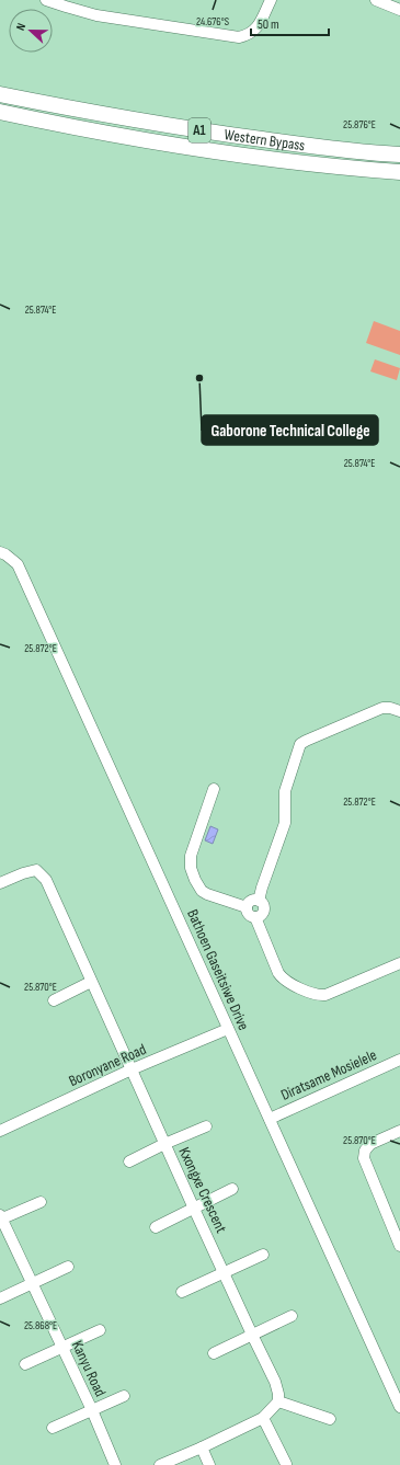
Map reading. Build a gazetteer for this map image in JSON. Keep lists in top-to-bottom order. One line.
{"streets":{"highway":["A1","Western Bypass"],"street":["Bathoen Gaseitsiwe Drive","Boronyane Road","Diratsame Mosielele","Kxongxe Crescent","Kanyu Road"]},"crossings":[["Bathoen Gaseitsiwe Drive","Boronyane Road"],["Bathoen Gaseitsiwe Drive","Diratsame Mosielele"],["Boronyane Road","Kxongxe Crescent"]],"places":["Gaborone Technical College"],"scale_bar":"50 m","north":"left","coordinates":["24.676°S","25.876°E","25.874°E","25.872°E","25.870°E","25.868°E"]}
